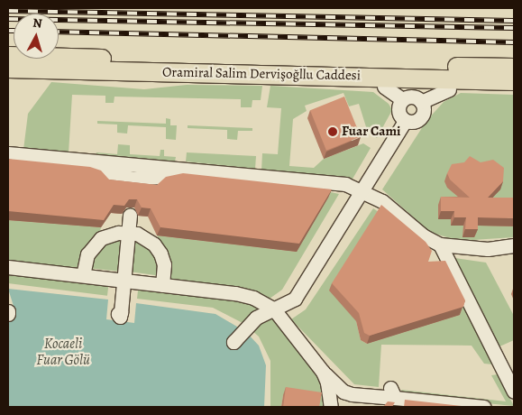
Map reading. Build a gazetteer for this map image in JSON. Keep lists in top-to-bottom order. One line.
{"streets":{"main road":["Oramiral Salim Dervişoğllu Caddesi"]},"water":["Kocaeli Fuar Gölü"],"places":["Fuar Cami"],"north":"top"}
